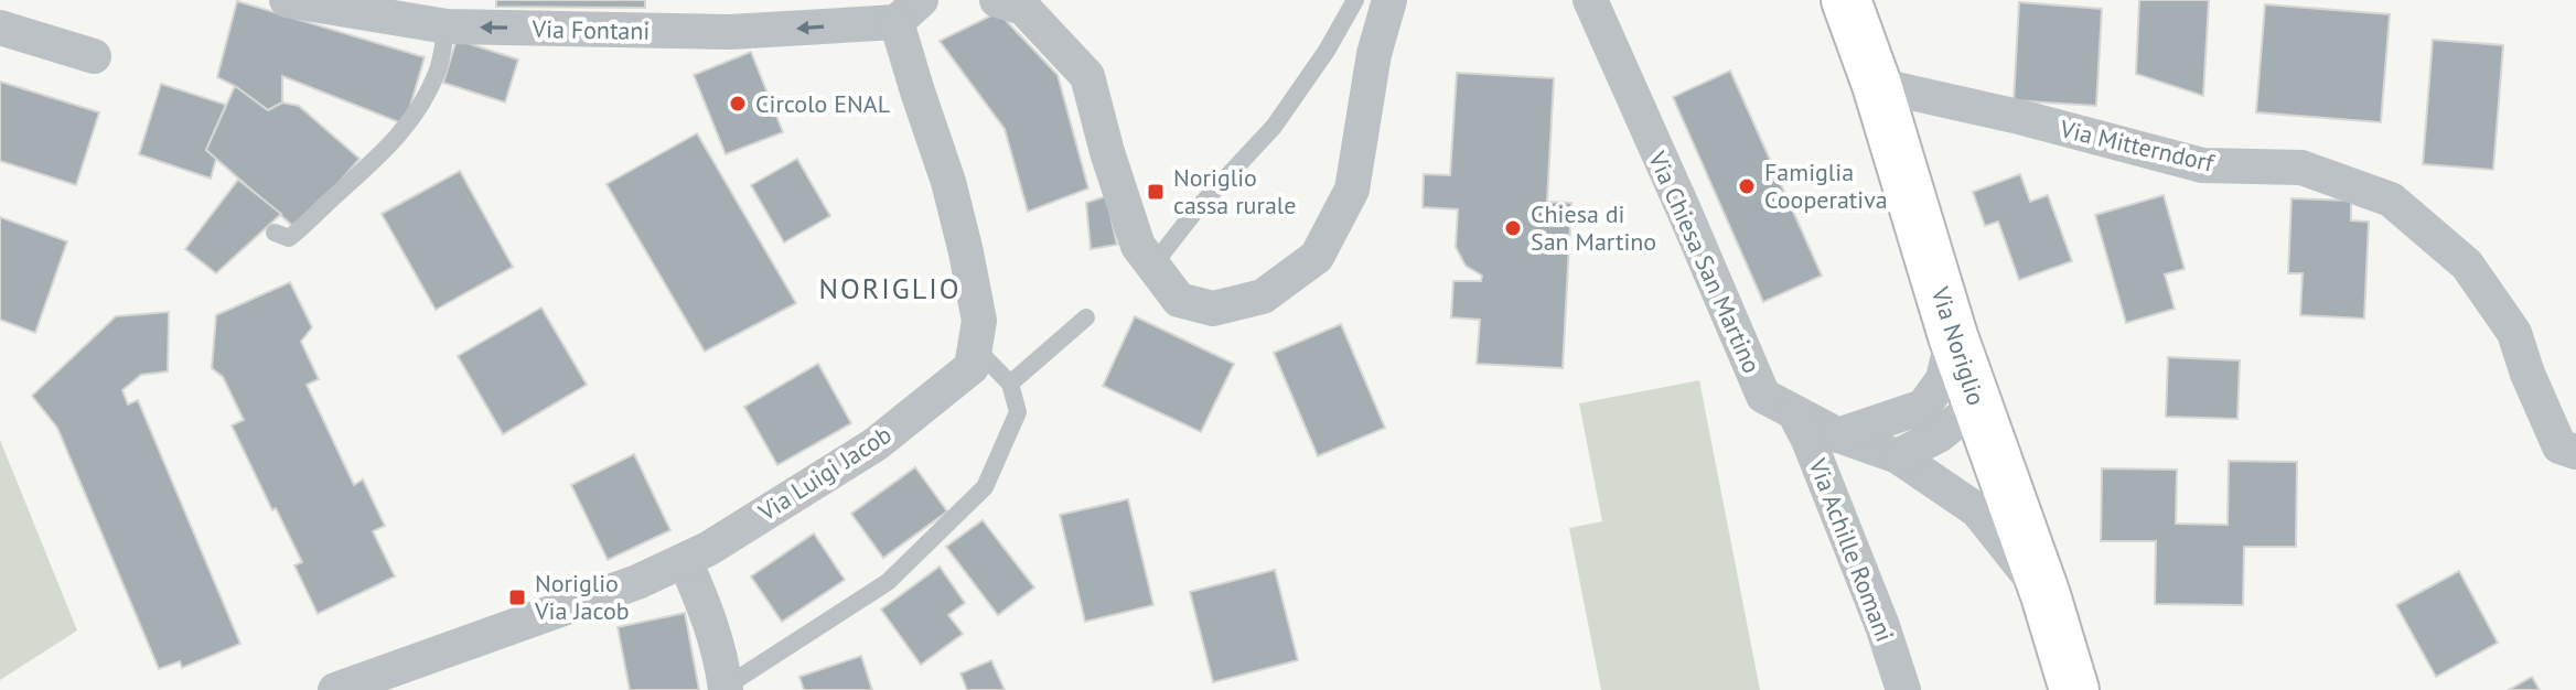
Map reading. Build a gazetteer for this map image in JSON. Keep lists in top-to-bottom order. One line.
{"streets":{"main road":["Via Noriglio"],"street":["Via Fontani","Via Mitterndorf","Via Chiesa San Martino","Via Luigi Jacob","Via Achille Romani"]},"crossings":[["Via Mitterndorf","Via Noriglio"],["Via Chiesa San Martino","Via Noriglio"],["Via Chiesa San Martino","Via Achille Romani"]],"one_way":["Via Fontani"],"districts":["NORIGLIO"],"places":{"other":["Circolo ENAL","Famiglia Cooperativa","Chiesa di San Martino"],"transit":["Noriglio cassa rurale","Noriglio Via Jacob"]}}
